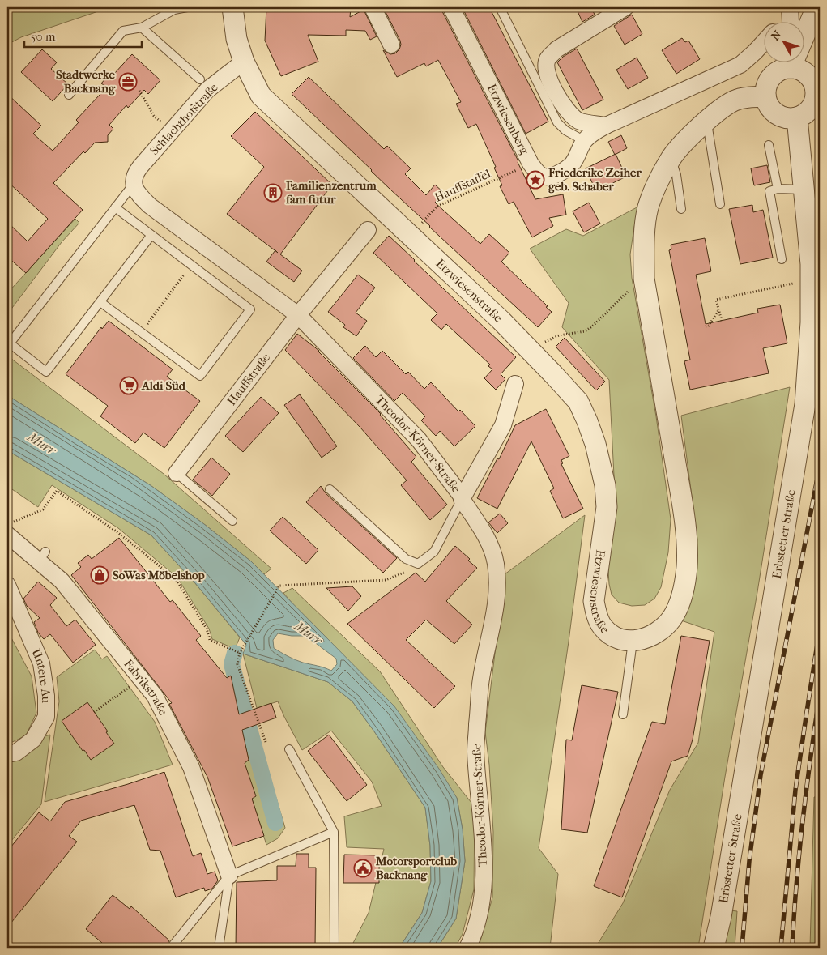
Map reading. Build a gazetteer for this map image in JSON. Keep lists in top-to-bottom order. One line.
{"streets":{"street":["Schlachthofstraße","Etzwiesenberg","Etzwiesenstraße","Hauffstraße","Theodor-Körner-Straße","Erbstetter Straße","Untere Au","Fabrikstraße"],"path":["Hauffstaffel"]},"crossings":[["Schlachthofstraße","Etzwiesenstraße"],["Schlachthofstraße","Theodor-Körner-Straße"],["Etzwiesenberg","Hauffstaffel"],["Hauffstaffel","Etzwiesenstraße"],["Etzwiesenstraße","Erbstetter Straße"],["Hauffstraße","Theodor-Körner-Straße"]],"water":["Murr"],"places":{"office":["Stadtwerke Backnang"],"place":["Friederike Zeiher geb. Schaber"],"building":["Familienzentrum fam futur"],"supermarket":["Aldi Süd"],"shop":["SoWas Möbelshop"],"public building":["Motorsportclub Backnang"]},"scale_bar":"50 m","north":"top left"}
